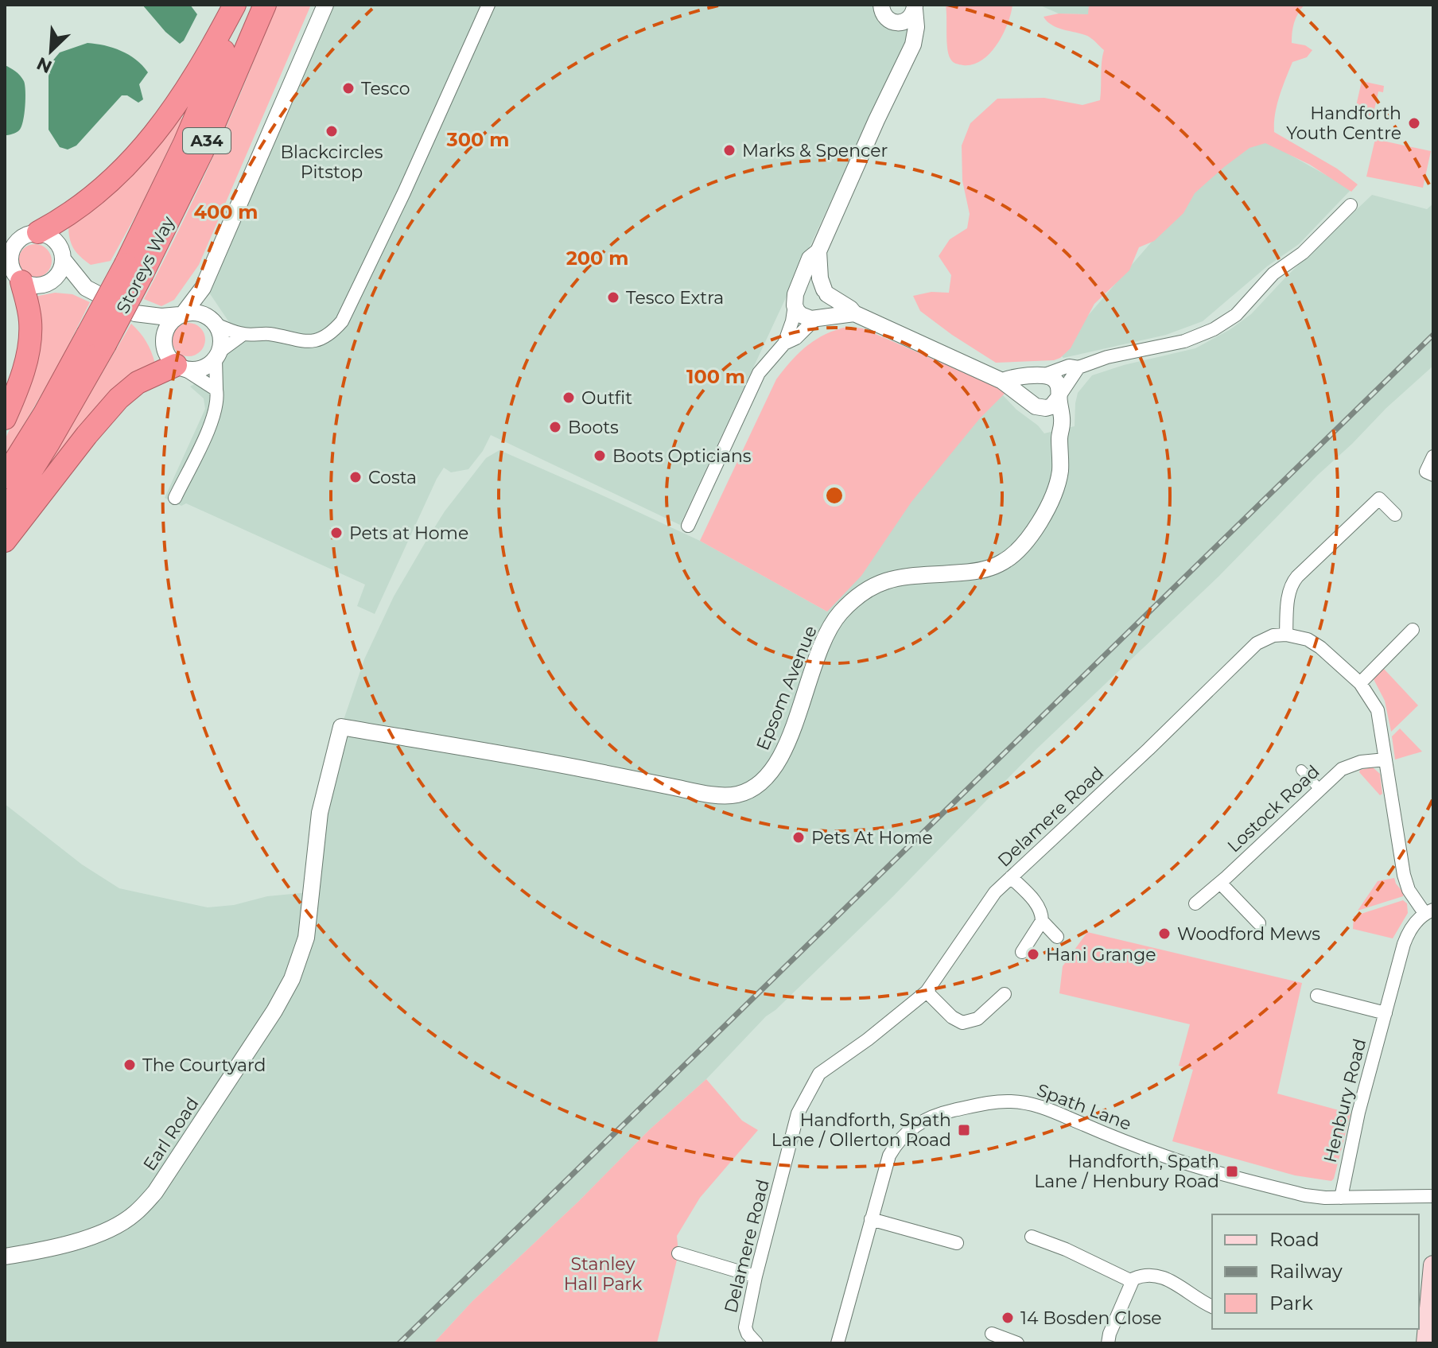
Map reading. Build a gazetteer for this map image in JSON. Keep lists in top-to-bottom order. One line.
{"streets":{"highway":["A34","Storeys Way"],"street":["Epsom Avenue","Lostock Road","Delamere Road","Henbury Road","Spath Lane","Earl Road"]},"crossings":[["Epsom Avenue","Earl Road"],["Henbury Road","Spath Lane"]],"parks":["Stanley Hall Park"],"places":{"other":["Tesco","Handforth Youth Centre","Blackcircles Pitstop","Marks & Spencer","Tesco Extra","Outfit","Boots","Boots Opticians","Costa","Pets at Home","Pets At Home","Woodford Mews","Hani Grange","The Courtyard","14 Bosden Close"],"transit":["Handforth, Spath Lane / Ollerton Road","Handforth, Spath Lane / Henbury Road"]},"legend":["Road","Railway","Park"],"north":"bottom left","rings":["300 m","400 m","200 m","100 m"]}
